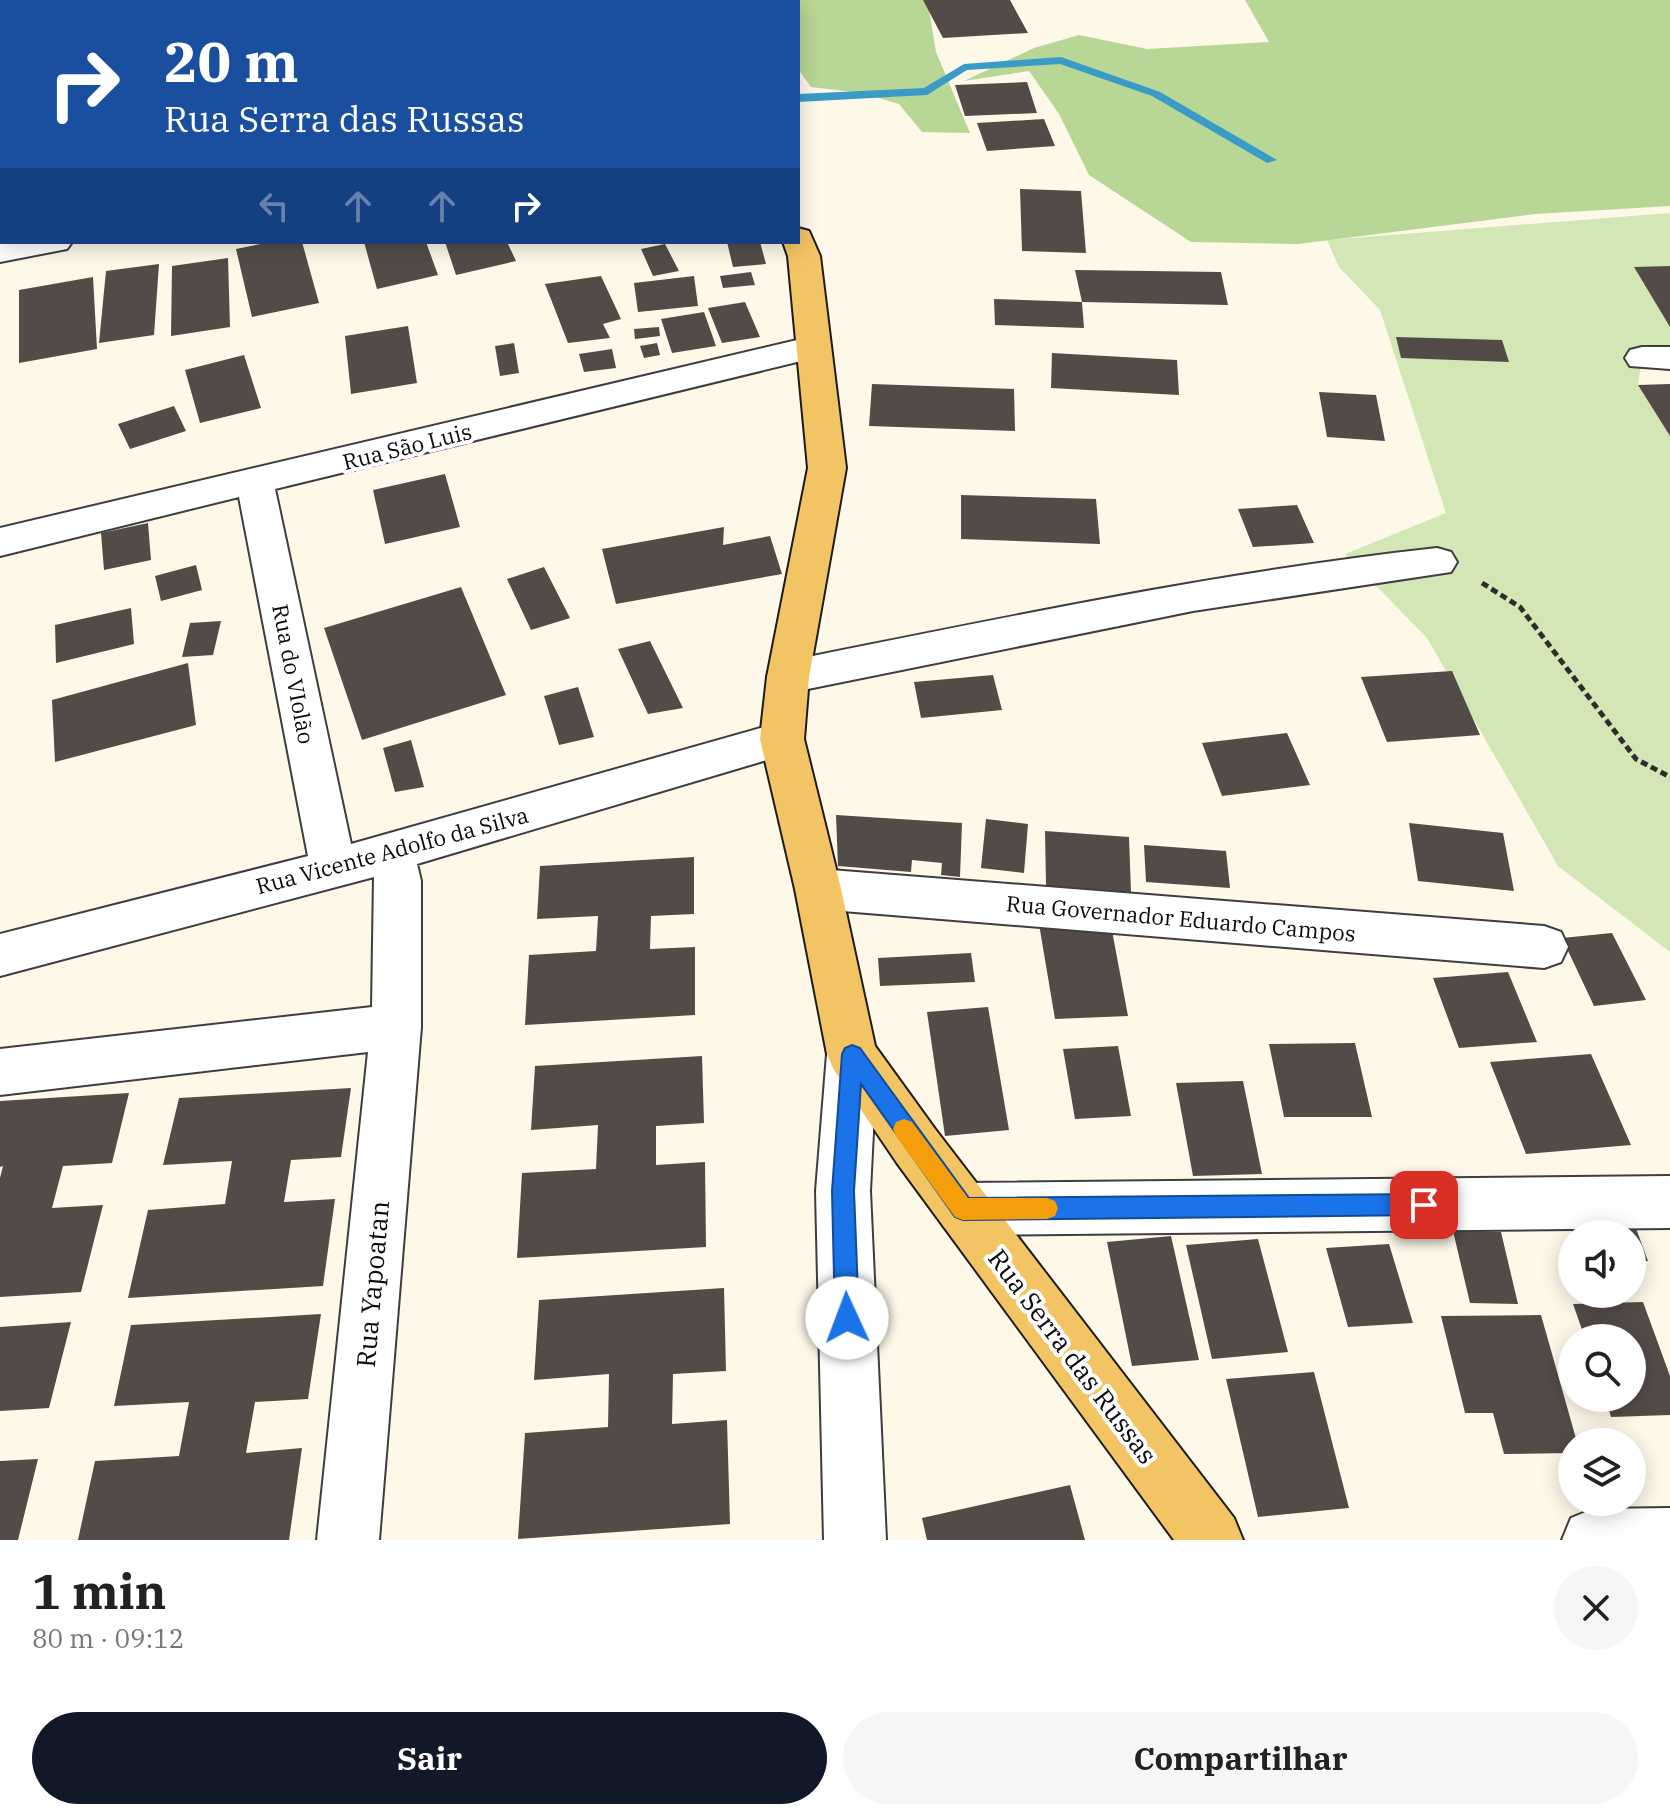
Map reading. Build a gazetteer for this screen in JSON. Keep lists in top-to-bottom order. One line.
{"streets":{"main road":["Rua Serra das Russas"],"street":["Rua São Luis","Rua do VIolão","Rua Vicente Adolfo da Silva","Rua Governador Eduardo Campos","Rua Yapoatan"]},"crossings":[["Rua São Luis","Rua do VIolão"],["Rua do VIolão","Rua Vicente Adolfo da Silva"],["Rua Vicente Adolfo da Silva","Rua Yapoatan"]],"page":{"turn":["20 m","Rua Serra das Russas"],"heading":["1 min","80 m · 09:12"],"buttons":["Sair","Compartilhar"]}}
